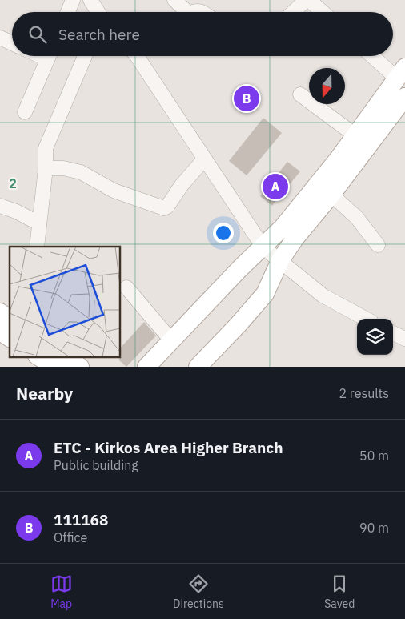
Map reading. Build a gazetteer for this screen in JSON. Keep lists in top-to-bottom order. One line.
{"north":"bottom","page":{"search":"Search here","pins":["B","A"],"heading":["Nearby","2 results"],"list":[{"mark":"A","name":"ETC - Kirkos Area Higher Branch","note":"Public building","value":"50 m"},{"mark":"B","name":"111168","note":"Office","value":"90 m"}],"nav":["Map","Directions","Saved"]},"grid":{"rows":["2"]}}
